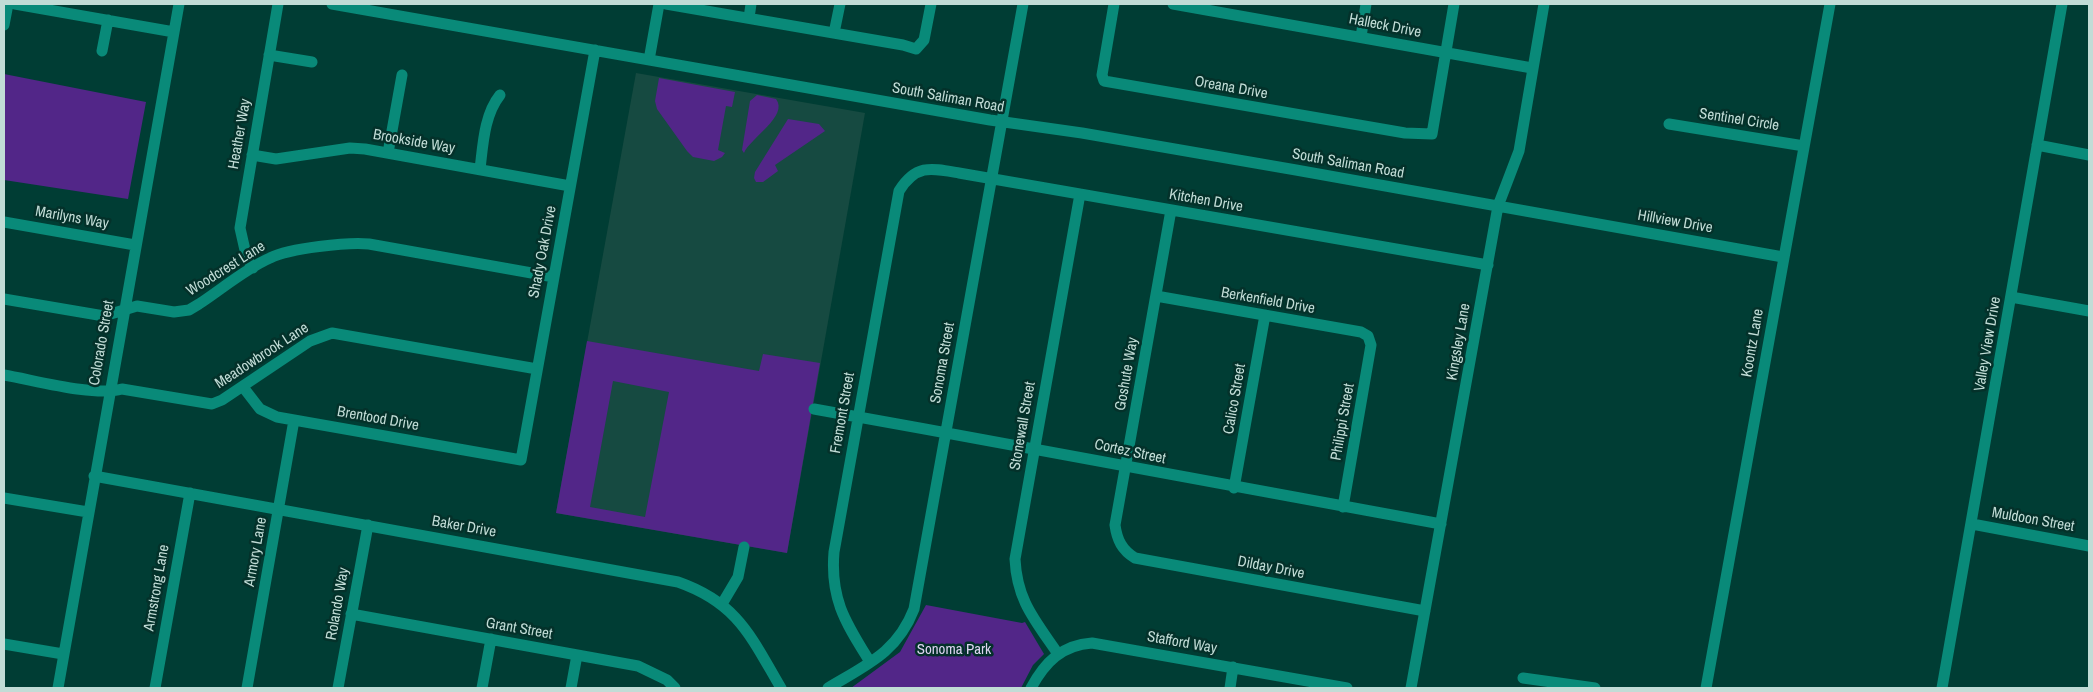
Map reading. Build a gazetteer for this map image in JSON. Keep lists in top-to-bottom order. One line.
{"streets":{"street":["Halleck Drive","Oreana Drive","South Saliman Road","Sentinel Circle","Heather Way","Brookside Way","Kitchen Drive","Marilyns Way","Hillview Drive","Shady Oak Drive","Woodcrest Lane","Berkenfield Drive","Kingsley Lane","Colorado Street","Koontz Lane","Valley View Drive","Meadowbrook Lane","Sonoma Street","Goshute Way","Calico Street","Fremont Street","Brentood Drive","Philippi Street","Stonewall Street","Cortez Street","Muldoon Street","Baker Drive","Armory Lane","Dilday Drive","Armstrong Lane","Rolando Way","Grant Street","Stafford Way"]},"crossings":[["Halleck Drive","Oreana Drive"],["Halleck Drive","Kingsley Lane"],["South Saliman Road","Hillview Drive"],["South Saliman Road","Shady Oak Drive"],["South Saliman Road","Kingsley Lane"],["South Saliman Road","Sonoma Street"],["Sentinel Circle","Koontz Lane"],["Heather Way","Brookside Way"],["Heather Way","Woodcrest Lane"],["Brookside Way","Shady Oak Drive"],["Kitchen Drive","Kingsley Lane"],["Kitchen Drive","Sonoma Street"],["Kitchen Drive","Goshute Way"],["Kitchen Drive","Fremont Street"],["Kitchen Drive","Stonewall Street"],["Marilyns Way","Colorado Street"],["Hillview Drive","Koontz Lane"],["Shady Oak Drive","Woodcrest Lane"],["Shady Oak Drive","Meadowbrook Lane"],["Shady Oak Drive","Brentood Drive"],["Woodcrest Lane","Colorado Street"],["Berkenfield Drive","Goshute Way"],["Berkenfield Drive","Calico Street"],["Berkenfield Drive","Philippi Street"],["Kingsley Lane","Cortez Street"],["Kingsley Lane","Dilday Drive"],["Colorado Street","Meadowbrook Lane"],["Colorado Street","Baker Drive"],["Valley View Drive","Muldoon Street"],["Meadowbrook Lane","Brentood Drive"],["Sonoma Street","Fremont Street"],["Sonoma Street","Cortez Street"],["Goshute Way","Cortez Street"],["Goshute Way","Dilday Drive"],["Calico Street","Cortez Street"],["Fremont Street","Cortez Street"],["Brentood Drive","Armory Lane"],["Philippi Street","Cortez Street"],["Stonewall Street","Cortez Street"],["Stonewall Street","Stafford Way"],["Baker Drive","Armory Lane"],["Baker Drive","Armstrong Lane"],["Baker Drive","Rolando Way"],["Rolando Way","Grant Street"]],"parks":["Sonoma Park"]}
